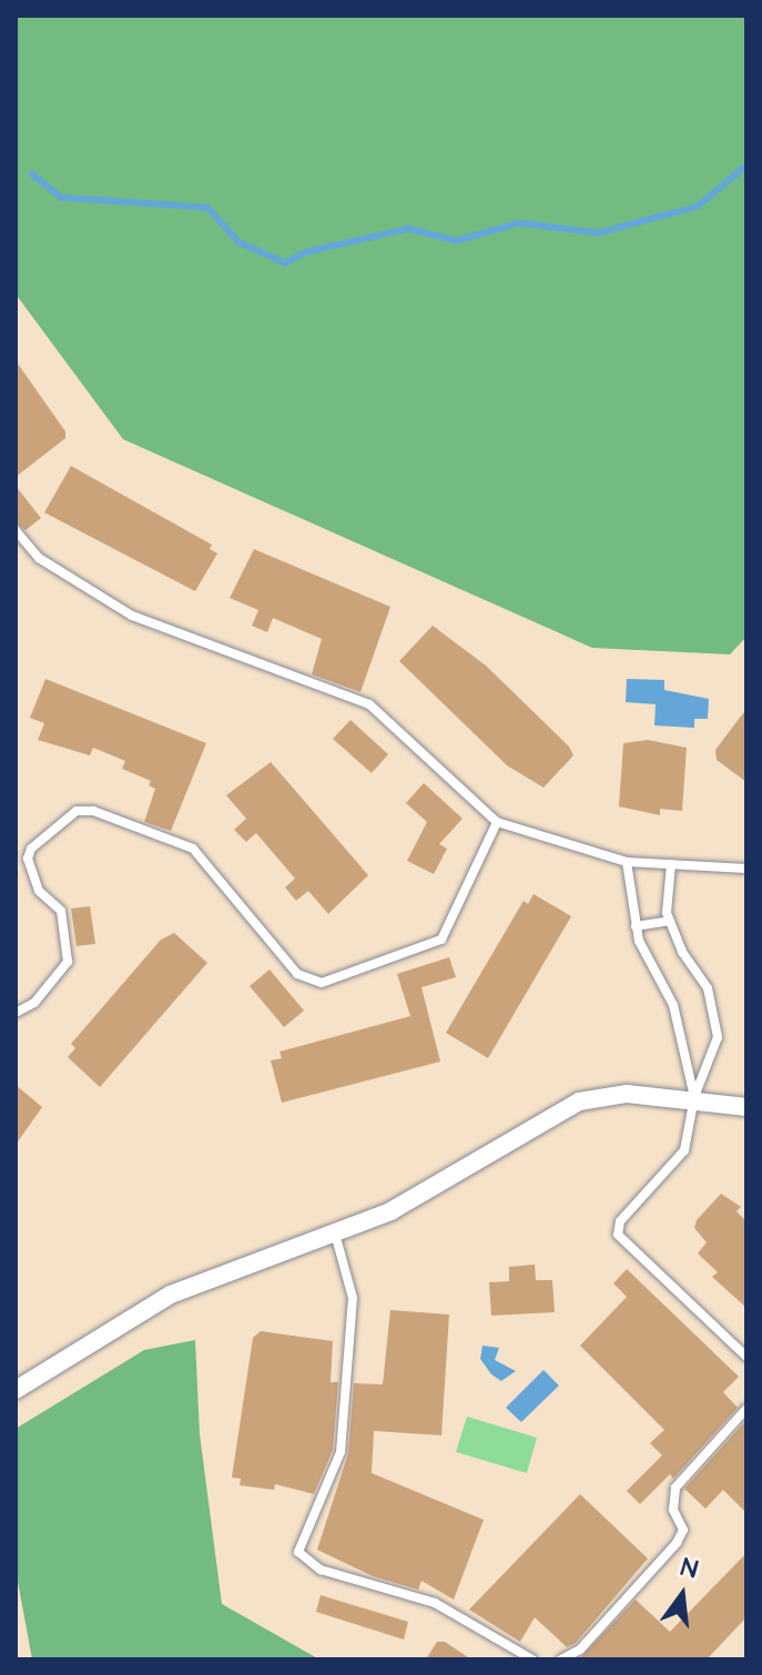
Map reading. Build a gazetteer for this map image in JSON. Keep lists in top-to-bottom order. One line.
{"north":"top"}
